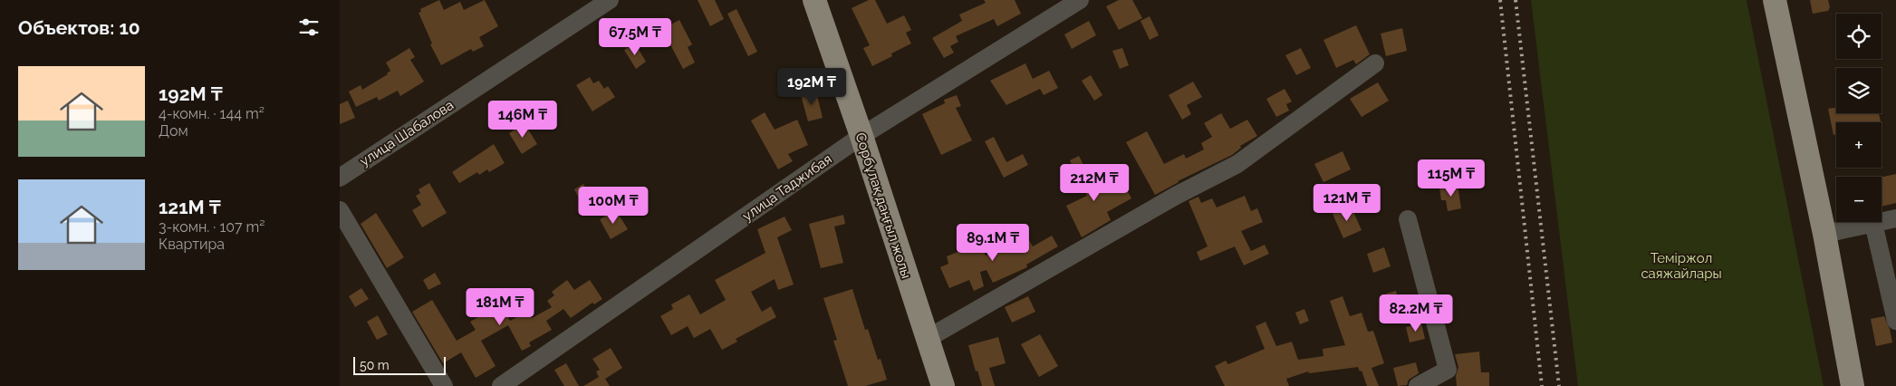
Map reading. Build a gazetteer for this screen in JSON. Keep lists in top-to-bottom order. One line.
{"streets":{"main road":["Сорбұлақ даңғыл жолы"],"street":["улица Шабалова","улица Таджибая"]},"crossings":[["улица Таджибая","Сорбұлақ даңғыл жолы"]],"parks":["Теміржол саяжайлары"],"scale_bar":"50 m","page":{"heading":"Объектов: 10","map_buttons":["+","−"],"price":["67.5M ₸","192M ₸","146M ₸","115M ₸","212M ₸","121M ₸","100M ₸","89.1M ₸","181M ₸","82.2M ₸"],"list":[{"name":"192M ₸","note":"4-комн. · 144 m² · Дом"},{"name":"121M ₸","note":"3-комн. · 107 m² · Квартира"}],"scale":"50 m"}}
